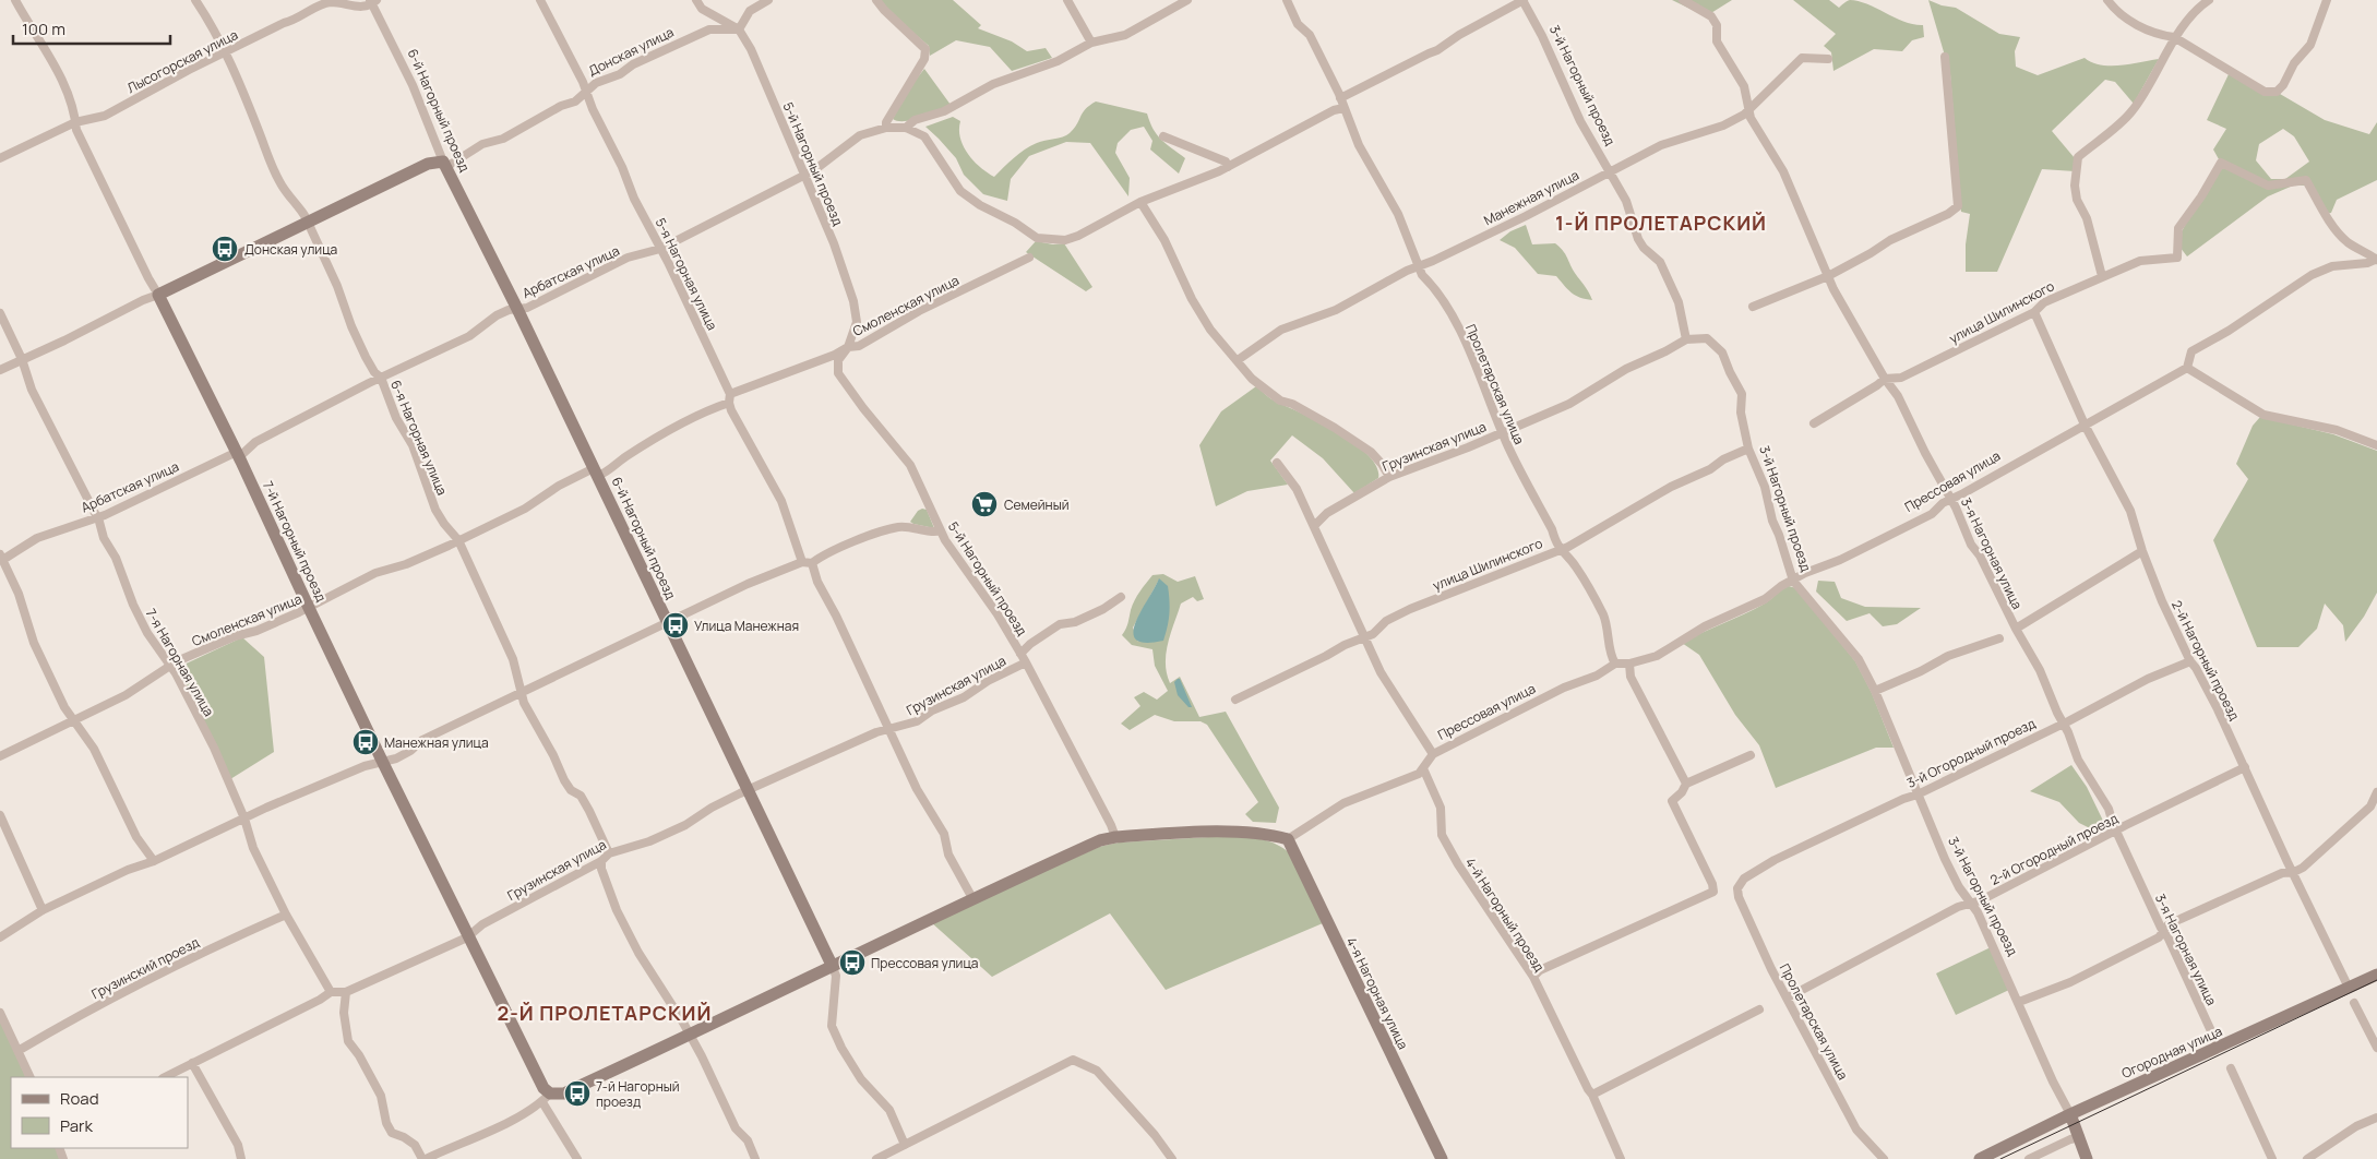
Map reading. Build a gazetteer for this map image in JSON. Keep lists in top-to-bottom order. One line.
{"streets":{"street":["Донская улица","Лысогорская улица","3-й Нагорный проезд","6-й Нагорный проезд","5-й Нагорный проезд","Манежная улица","Арбатская улица","5-я Нагорная улица","Смоленская улица","улица Шилинского","Пролетарская улица","6-я Нагорная улица","Грузинская улица","Прессовая улица","7-й Нагорный проезд","3-я Нагорная улица","2-й Нагорный проезд","7-я Нагорная улица","3-й Огородный проезд","2-й Огородный проезд","4-й Нагорный проезд","Грузинский проезд","4-я Нагорная улица","Огородная улица"]},"crossings":[["Донская улица","6-й Нагорный проезд"],["Донская улица","5-й Нагорный проезд"],["Донская улица","5-я Нагорная улица"],["Донская улица","6-я Нагорная улица"],["Донская улица","7-й Нагорный проезд"],["Донская улица","7-я Нагорная улица"],["Лысогорская улица","6-й Нагорный проезд"],["Лысогорская улица","6-я Нагорная улица"],["Лысогорская улица","7-й Нагорный проезд"],["3-й Нагорный проезд","Манежная улица"],["3-й Нагорный проезд","улица Шилинского"],["3-й Нагорный проезд","Грузинская улица"],["3-й Нагорный проезд","Прессовая улица"],["3-й Нагорный проезд","3-й Огородный проезд"],["3-й Нагорный проезд","2-й Огородный проезд"],["3-й Нагорный проезд","Огородная улица"],["6-й Нагорный проезд","Арбатская улица"],["6-й Нагорный проезд","Смоленская улица"],["6-й Нагорный проезд","Грузинская улица"],["5-й Нагорный проезд","Арбатская улица"],["5-й Нагорный проезд","Смоленская улица"],["5-й Нагорный проезд","Грузинская улица"],["Манежная улица","Пролетарская улица"],["Манежная улица","3-я Нагорная улица"],["Арбатская улица","5-я Нагорная улица"],["Арбатская улица","6-я Нагорная улица"],["Арбатская улица","7-й Нагорный проезд"],["Арбатская улица","7-я Нагорная улица"],["5-я Нагорная улица","Смоленская улица"],["5-я Нагорная улица","Грузинская улица"],["Смоленская улица","6-я Нагорная улица"],["Смоленская улица","7-й Нагорный проезд"],["Смоленская улица","7-я Нагорная улица"],["улица Шилинского","Пролетарская улица"],["улица Шилинского","Прессовая улица"],["улица Шилинского","3-я Нагорная улица"],["улица Шилинского","2-й Нагорный проезд"],["Пролетарская улица","Грузинская улица"],["Пролетарская улица","Прессовая улица"],["Пролетарская улица","3-й Огородный проезд"],["Пролетарская улица","2-й Огородный проезд"],["6-я Нагорная улица","Грузинская улица"],["Грузинская улица","7-й Нагорный проезд"],["Грузинская улица","7-я Нагорная улица"],["Прессовая улица","3-я Нагорная улица"],["Прессовая улица","2-й Нагорный проезд"],["Прессовая улица","4-й Нагорный проезд"],["Прессовая улица","4-я Нагорная улица"],["3-я Нагорная улица","3-й Огородный проезд"],["3-я Нагорная улица","2-й Огородный проезд"],["3-я Нагорная улица","Огородная улица"],["2-й Нагорный проезд","3-й Огородный проезд"],["2-й Нагорный проезд","2-й Огородный проезд"],["2-й Нагорный проезд","Огородная улица"],["7-я Нагорная улица","Грузинский проезд"]],"districts":["1-Й ПРОЛЕТАРСКИЙ","2-Й ПРОЛЕТАРСКИЙ"],"places":{"bus stop":["Донская улица","Улица Манежная","Манежная улица","Прессовая улица","7-й Нагорный проезд"],"supermarket":["Семейный"]},"legend":["Road","Park"],"scale_bar":"100 m"}
